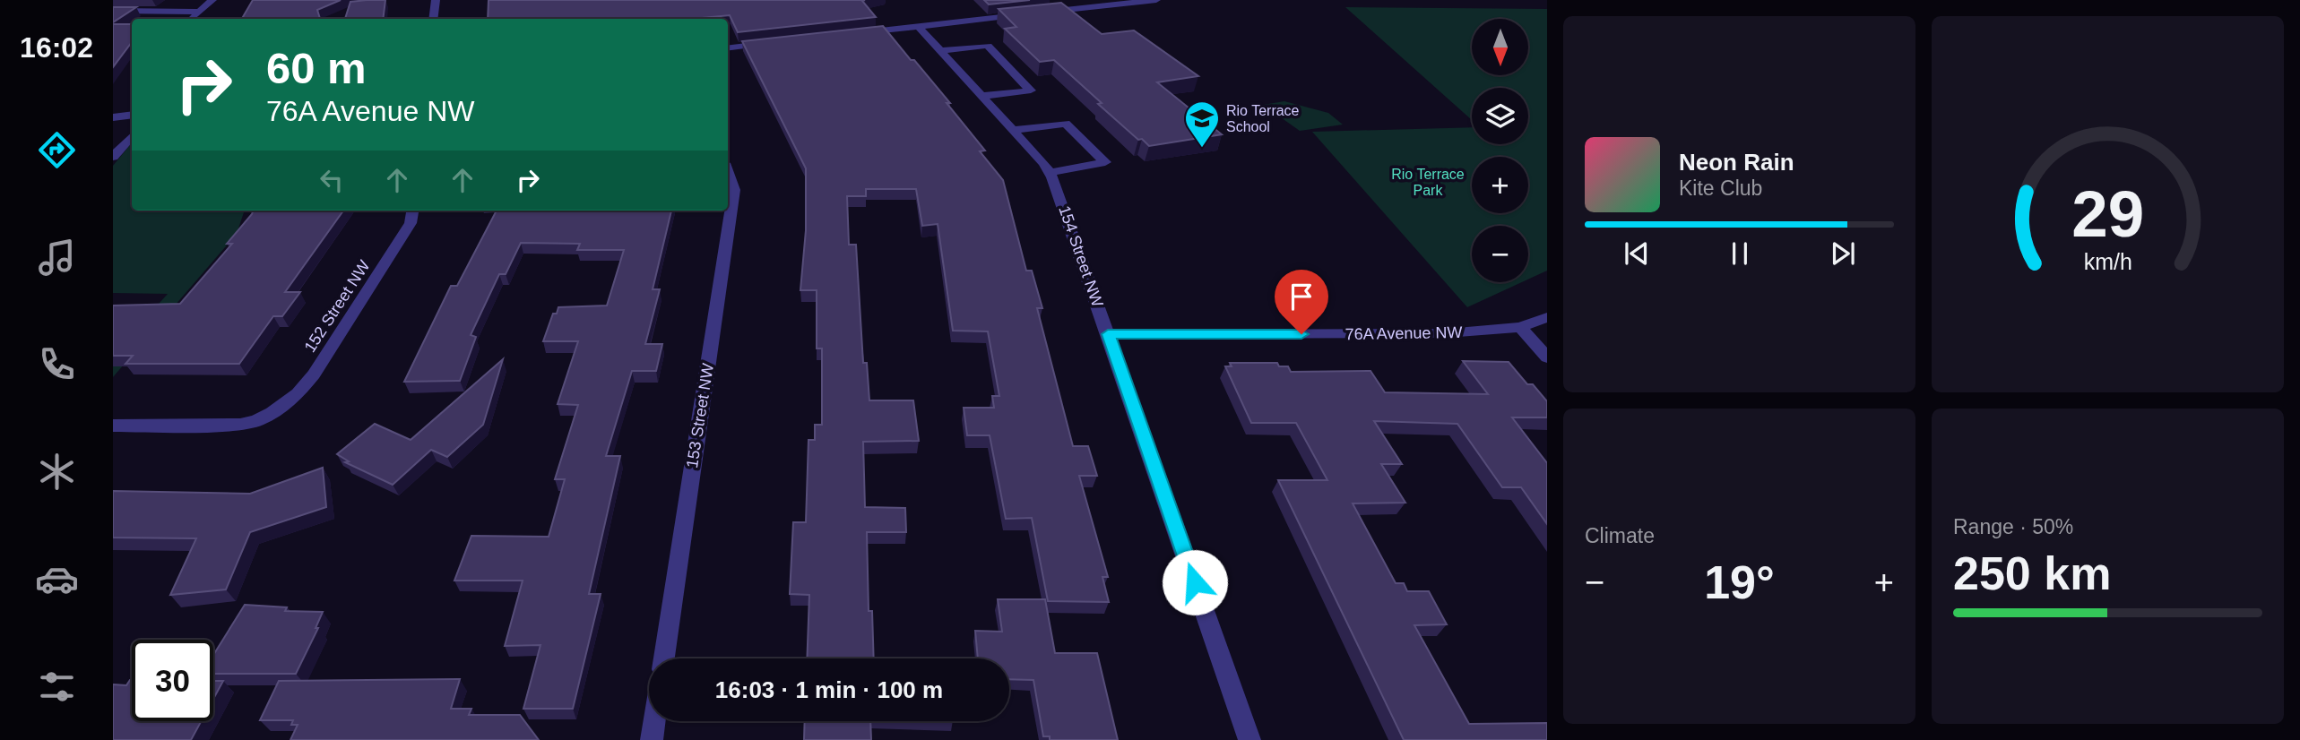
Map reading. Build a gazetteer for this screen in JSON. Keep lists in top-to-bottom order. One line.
{"streets":{"street":["154 Street NW","152 Street NW","76A Avenue NW","153 Street NW"]},"crossings":[["154 Street NW","76A Avenue NW"]],"parks":["Rio Terrace Park"],"places":{"school or university":["Rio Terrace School"]},"north":"bottom","page":{"tabs":"16:02","map_buttons":["+","−"],"turn":["60 m","76A Avenue NW"],"song":["Neon Rain","Kite Club"],"tile":["Climate",["Range · 50%","250 km"]],"heat":["−","19°","+"],"limit":"30","trip":"16:03 · 1 min · 100 m","gauge":["29","km/h"]}}
